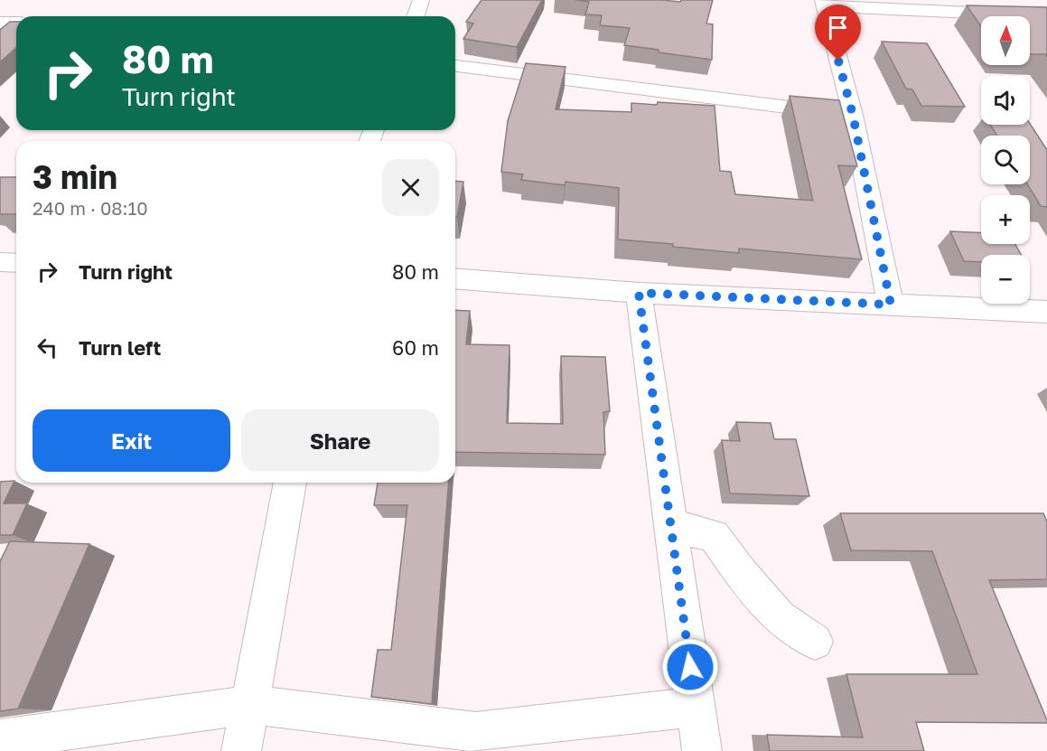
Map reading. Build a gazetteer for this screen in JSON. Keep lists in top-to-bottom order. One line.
{"north":"top","page":{"map_buttons":["+","−"],"turn":["80 m","Turn right"],"heading":["3 min","240 m · 08:10"],"list":[{"name":"Turn right","value":"80 m"},{"name":"Turn left","value":"60 m"}],"buttons":["Exit","Share"]}}
